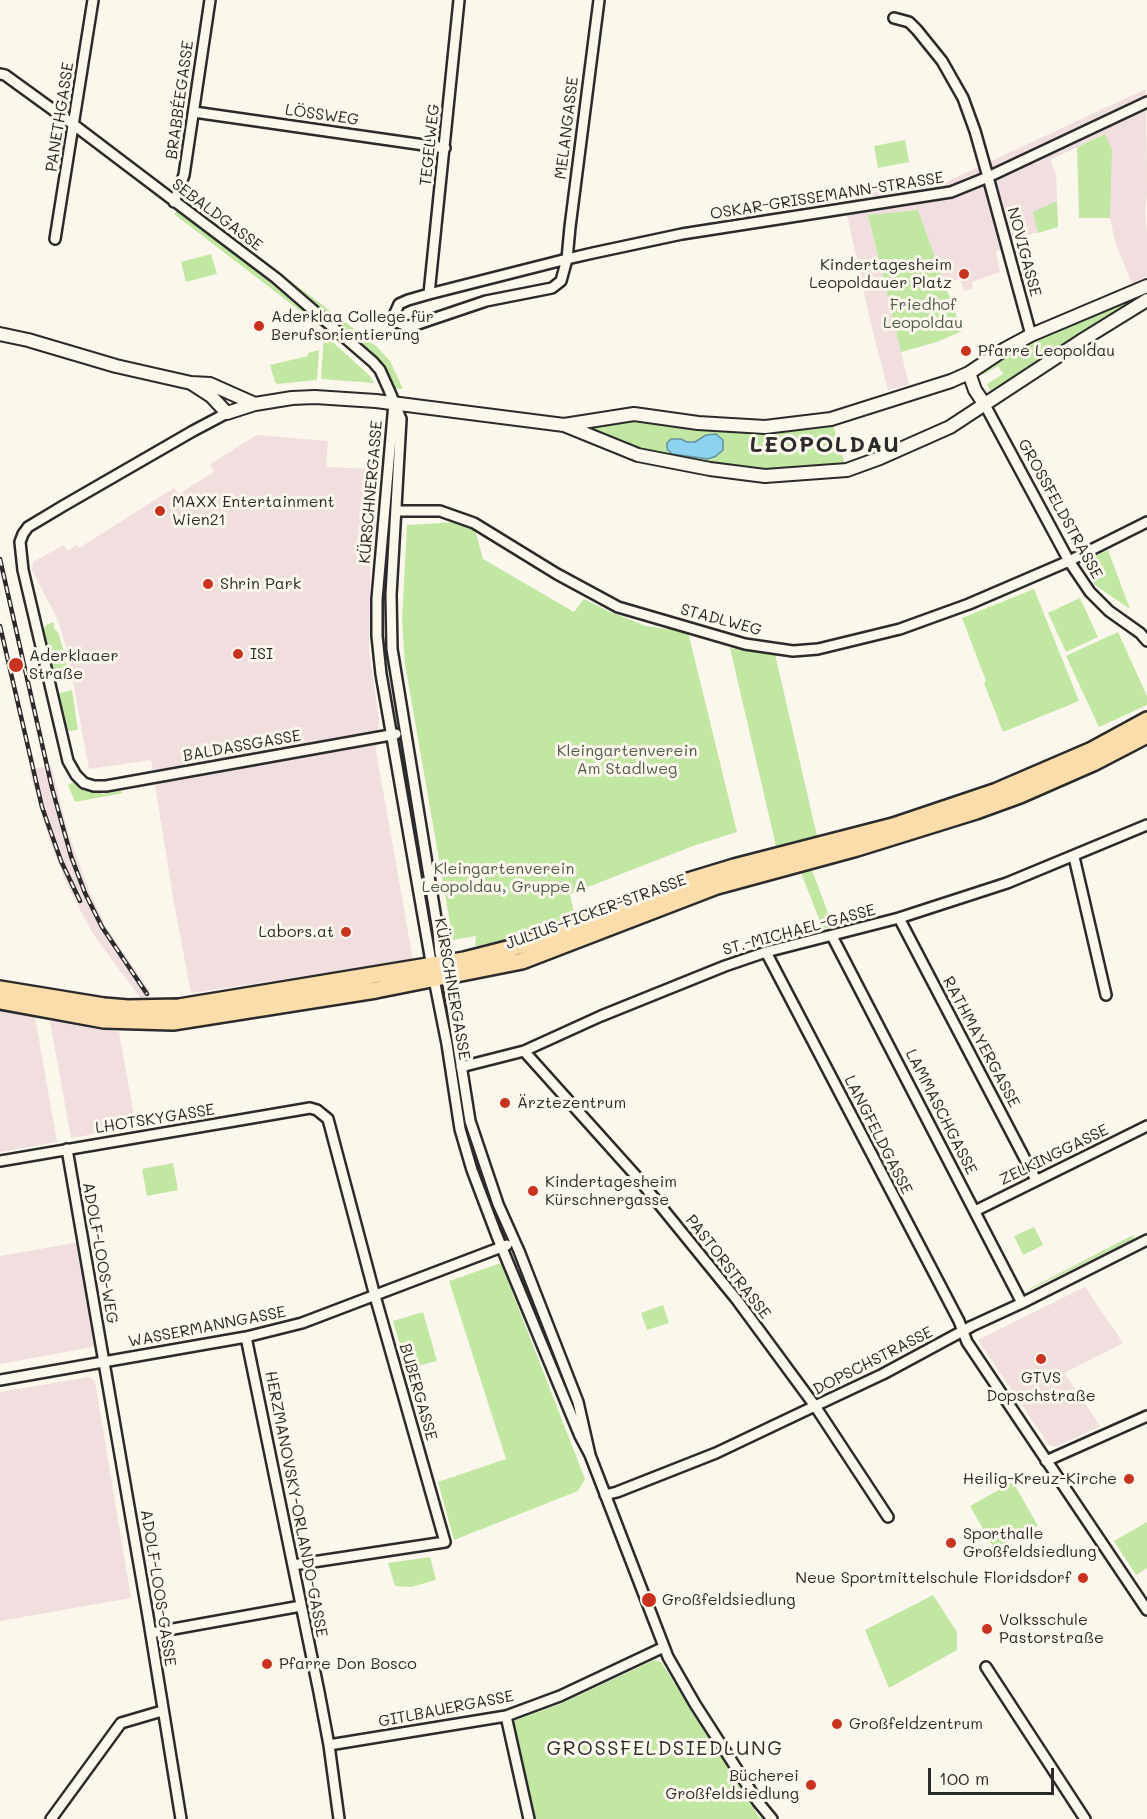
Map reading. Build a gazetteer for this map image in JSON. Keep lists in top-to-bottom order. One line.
{"streets":{"main road":["JULIUS-FICKER-STRASSE"],"street":["BRABBÉEGASSE","LÖSSWEG","PANETHGASSE","MELANGASSE","TEGELWEG","OSKAR-GRISSEMANN-STRASSE","SEBALDGASSE","NOVIGASSE","KÜRSCHNERGASSE","GROSSFELDSTRASSE","STADLWEG","BALDASSGASSE","ST.-MICHAEL-GASSE","RATHMAYERGASSE","LAMMASCHGASSE","LHOTSKYGASSE","LANGFELDGASSE","ZELKINGGASSE","ADOLF-LOOS-WEG","PASTORSTRASSE","WASSERMANNGASSE","DOPSCHSTRASSE","BUBERGASSE","HERZMANOVSKY-ORLANDO-GASSE","ADOLF-LOOS-GASSE","GITLBAUERGASSE"]},"crossings":[["BRABBÉEGASSE","LÖSSWEG"],["BRABBÉEGASSE","SEBALDGASSE"],["LÖSSWEG","TEGELWEG"],["PANETHGASSE","SEBALDGASSE"],["MELANGASSE","OSKAR-GRISSEMANN-STRASSE"],["TEGELWEG","OSKAR-GRISSEMANN-STRASSE"],["OSKAR-GRISSEMANN-STRASSE","NOVIGASSE"],["SEBALDGASSE","KÜRSCHNERGASSE"],["KÜRSCHNERGASSE","STADLWEG"],["KÜRSCHNERGASSE","BALDASSGASSE"],["KÜRSCHNERGASSE","JULIUS-FICKER-STRASSE"],["KÜRSCHNERGASSE","ST.-MICHAEL-GASSE"],["KÜRSCHNERGASSE","WASSERMANNGASSE"],["KÜRSCHNERGASSE","DOPSCHSTRASSE"],["KÜRSCHNERGASSE","GITLBAUERGASSE"],["GROSSFELDSTRASSE","STADLWEG"],["ST.-MICHAEL-GASSE","RATHMAYERGASSE"],["ST.-MICHAEL-GASSE","LAMMASCHGASSE"],["ST.-MICHAEL-GASSE","LANGFELDGASSE"],["ST.-MICHAEL-GASSE","PASTORSTRASSE"],["RATHMAYERGASSE","ZELKINGGASSE"],["LAMMASCHGASSE","ZELKINGGASSE"],["LAMMASCHGASSE","DOPSCHSTRASSE"],["LHOTSKYGASSE","ADOLF-LOOS-WEG"],["LHOTSKYGASSE","BUBERGASSE"],["LANGFELDGASSE","DOPSCHSTRASSE"],["ADOLF-LOOS-WEG","WASSERMANNGASSE"],["ADOLF-LOOS-WEG","ADOLF-LOOS-GASSE"],["PASTORSTRASSE","DOPSCHSTRASSE"],["WASSERMANNGASSE","BUBERGASSE"],["WASSERMANNGASSE","HERZMANOVSKY-ORLANDO-GASSE"],["WASSERMANNGASSE","ADOLF-LOOS-GASSE"],["BUBERGASSE","HERZMANOVSKY-ORLANDO-GASSE"],["HERZMANOVSKY-ORLANDO-GASSE","GITLBAUERGASSE"]],"districts":["LEOPOLDAU","GROSSFELDSIEDLUNG"],"parks":["Friedhof Leopoldau","Kleingartenverein Am Stadlweg","Kleingartenverein Leopoldau, Gruppe A"],"places":["Kindertagesheim Leopoldauer Platz","Aderklaa College für Berufsorientierung","Pfarre Leopoldau","MAXX Entertainment Wien21","Shrin Park","ISI","Aderklaaer Straße","Labors.at","Ärztezentrum","Kindertagesheim Kürschnergasse","GTVS Dopschstraße","Heilig-Kreuz-Kirche","Sporthalle Großfeldsiedlung","Neue Sportmittelschule Floridsdorf","Großfeldsiedlung","Volksschule Pastorstraße","Pfarre Don Bosco","Großfeldzentrum","Bücherei Großfeldsiedlung"],"scale_bar":"100 m"}
